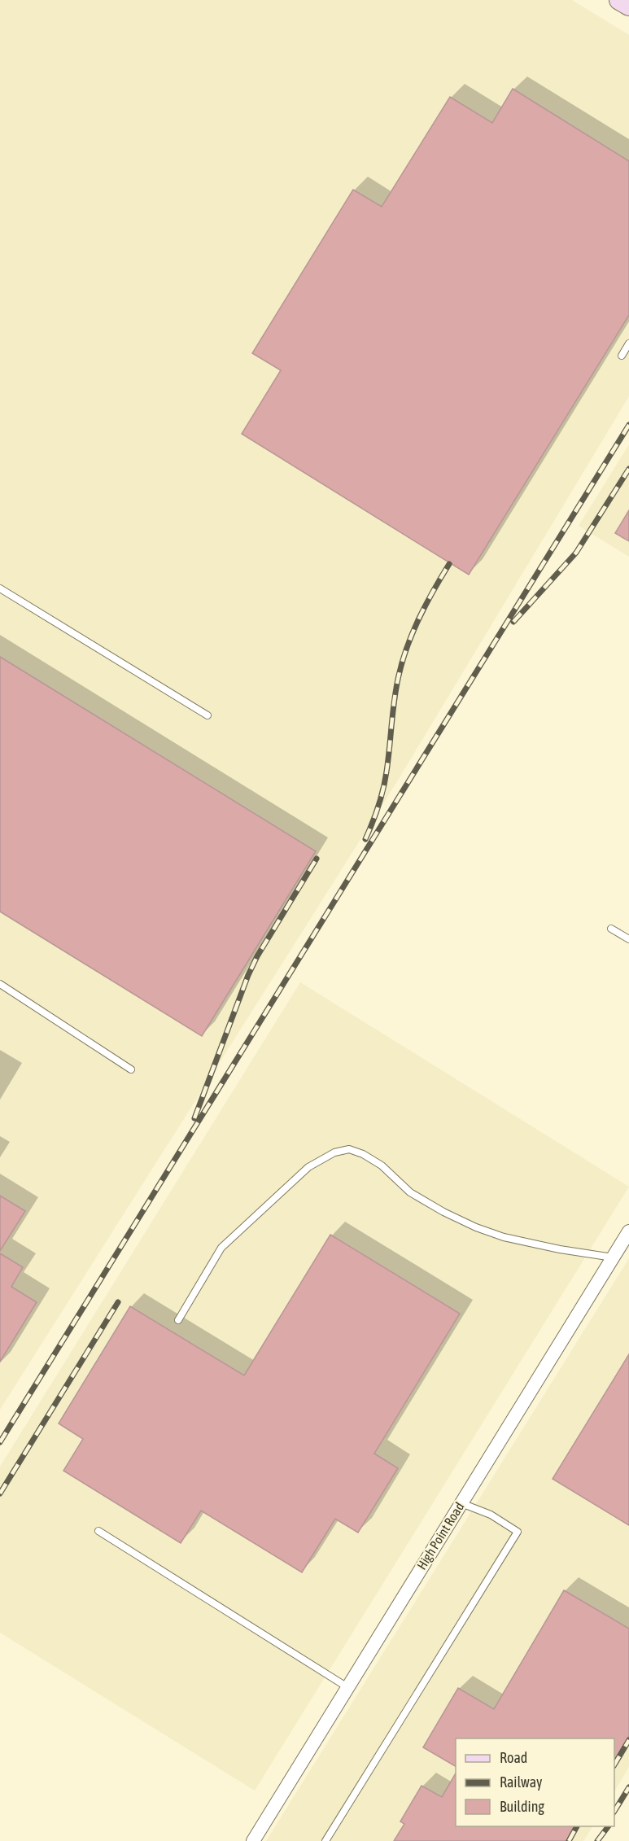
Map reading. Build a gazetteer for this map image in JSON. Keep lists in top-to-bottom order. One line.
{"streets":{"street":["High Point Road"]},"legend":["Road","Railway","Building"]}
